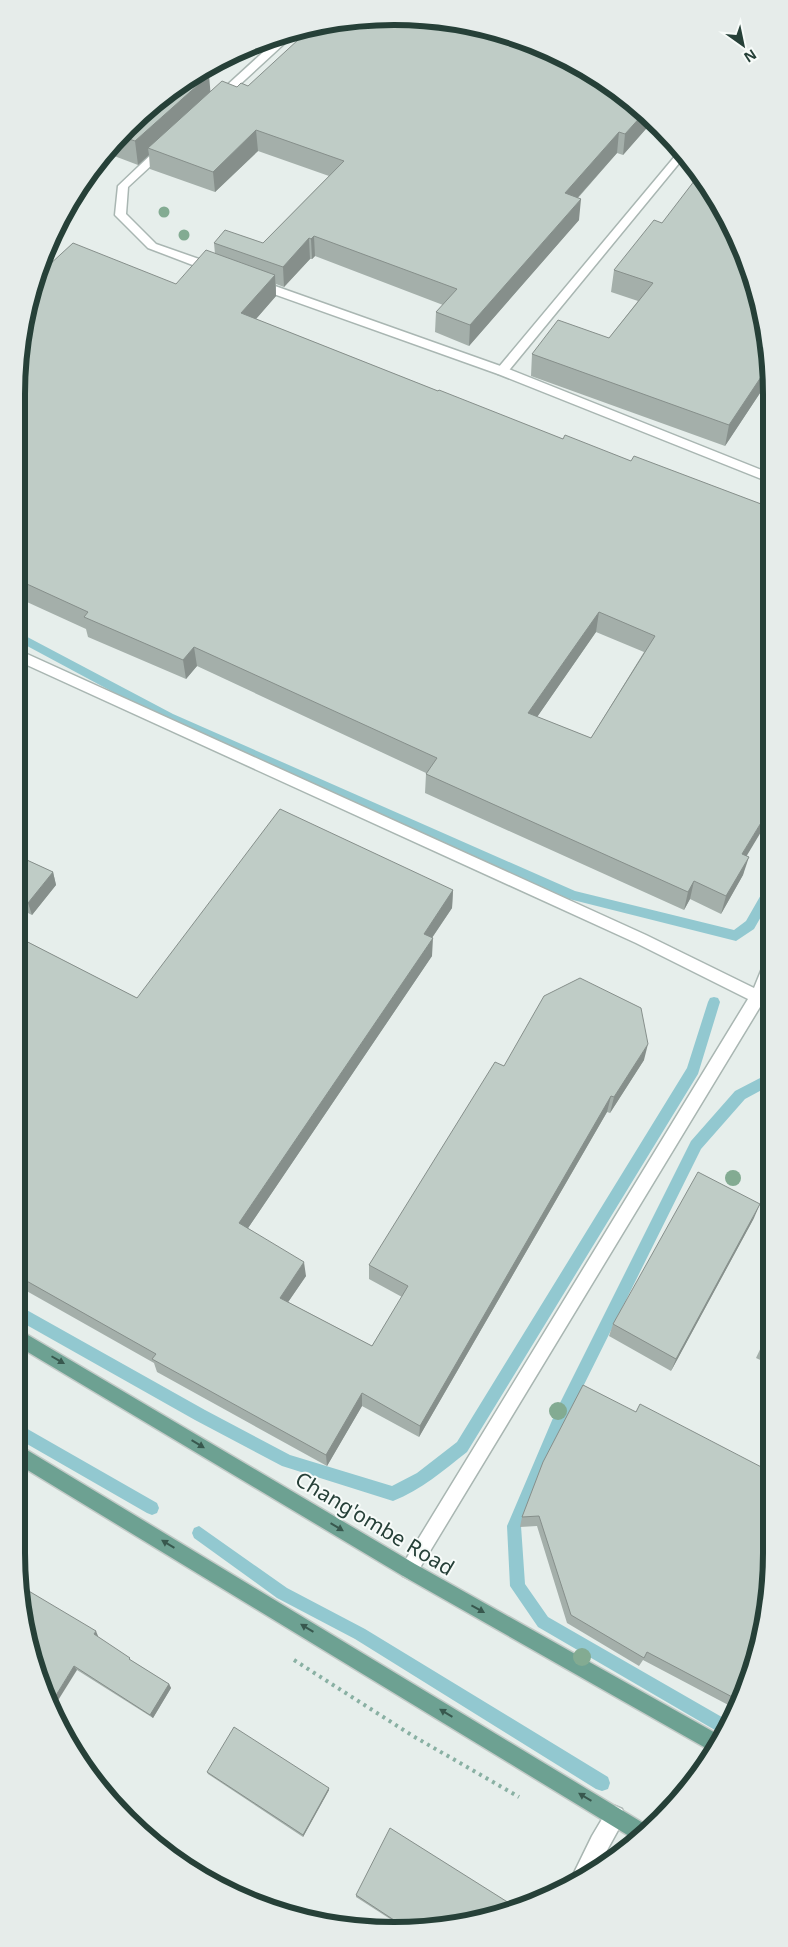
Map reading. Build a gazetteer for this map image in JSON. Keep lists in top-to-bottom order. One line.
{"streets":{"main road":["Chang'ombe Road"]},"north":"bottom right"}
